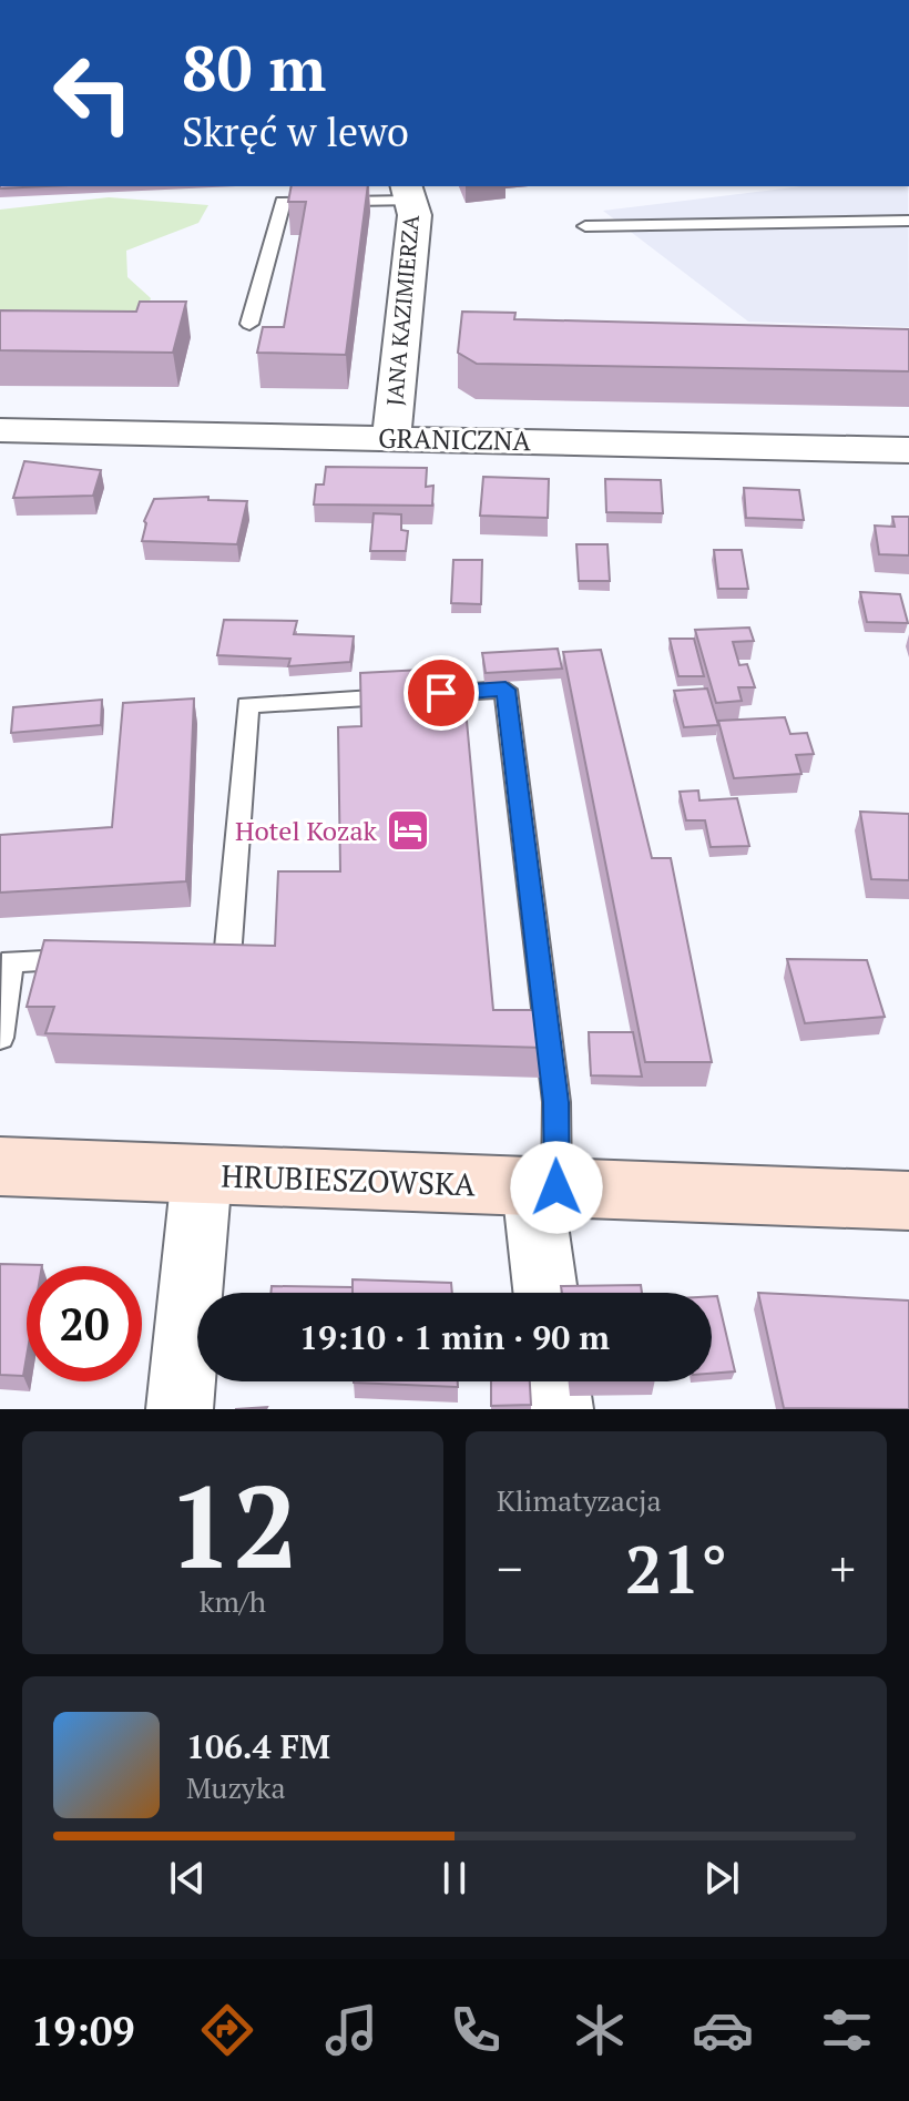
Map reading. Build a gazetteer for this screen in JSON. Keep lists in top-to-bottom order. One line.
{"streets":{"main road":["HRUBIESZOWSKA"],"street":["JANA KAZIMIERZA","GRANICZNA"]},"crossings":[["JANA KAZIMIERZA","GRANICZNA"]],"places":{"hotel":["Hotel Kozak"]},"page":{"turn":["80 m","Skręć w lewo"],"limit":"20","trip":"19:10 · 1 min · 90 m","tile":[["12","km/h"],"Klimatyzacja"],"heat":["−","21°","+"],"song":["106.4 FM","Muzyka"],"tabs":"19:09"}}
